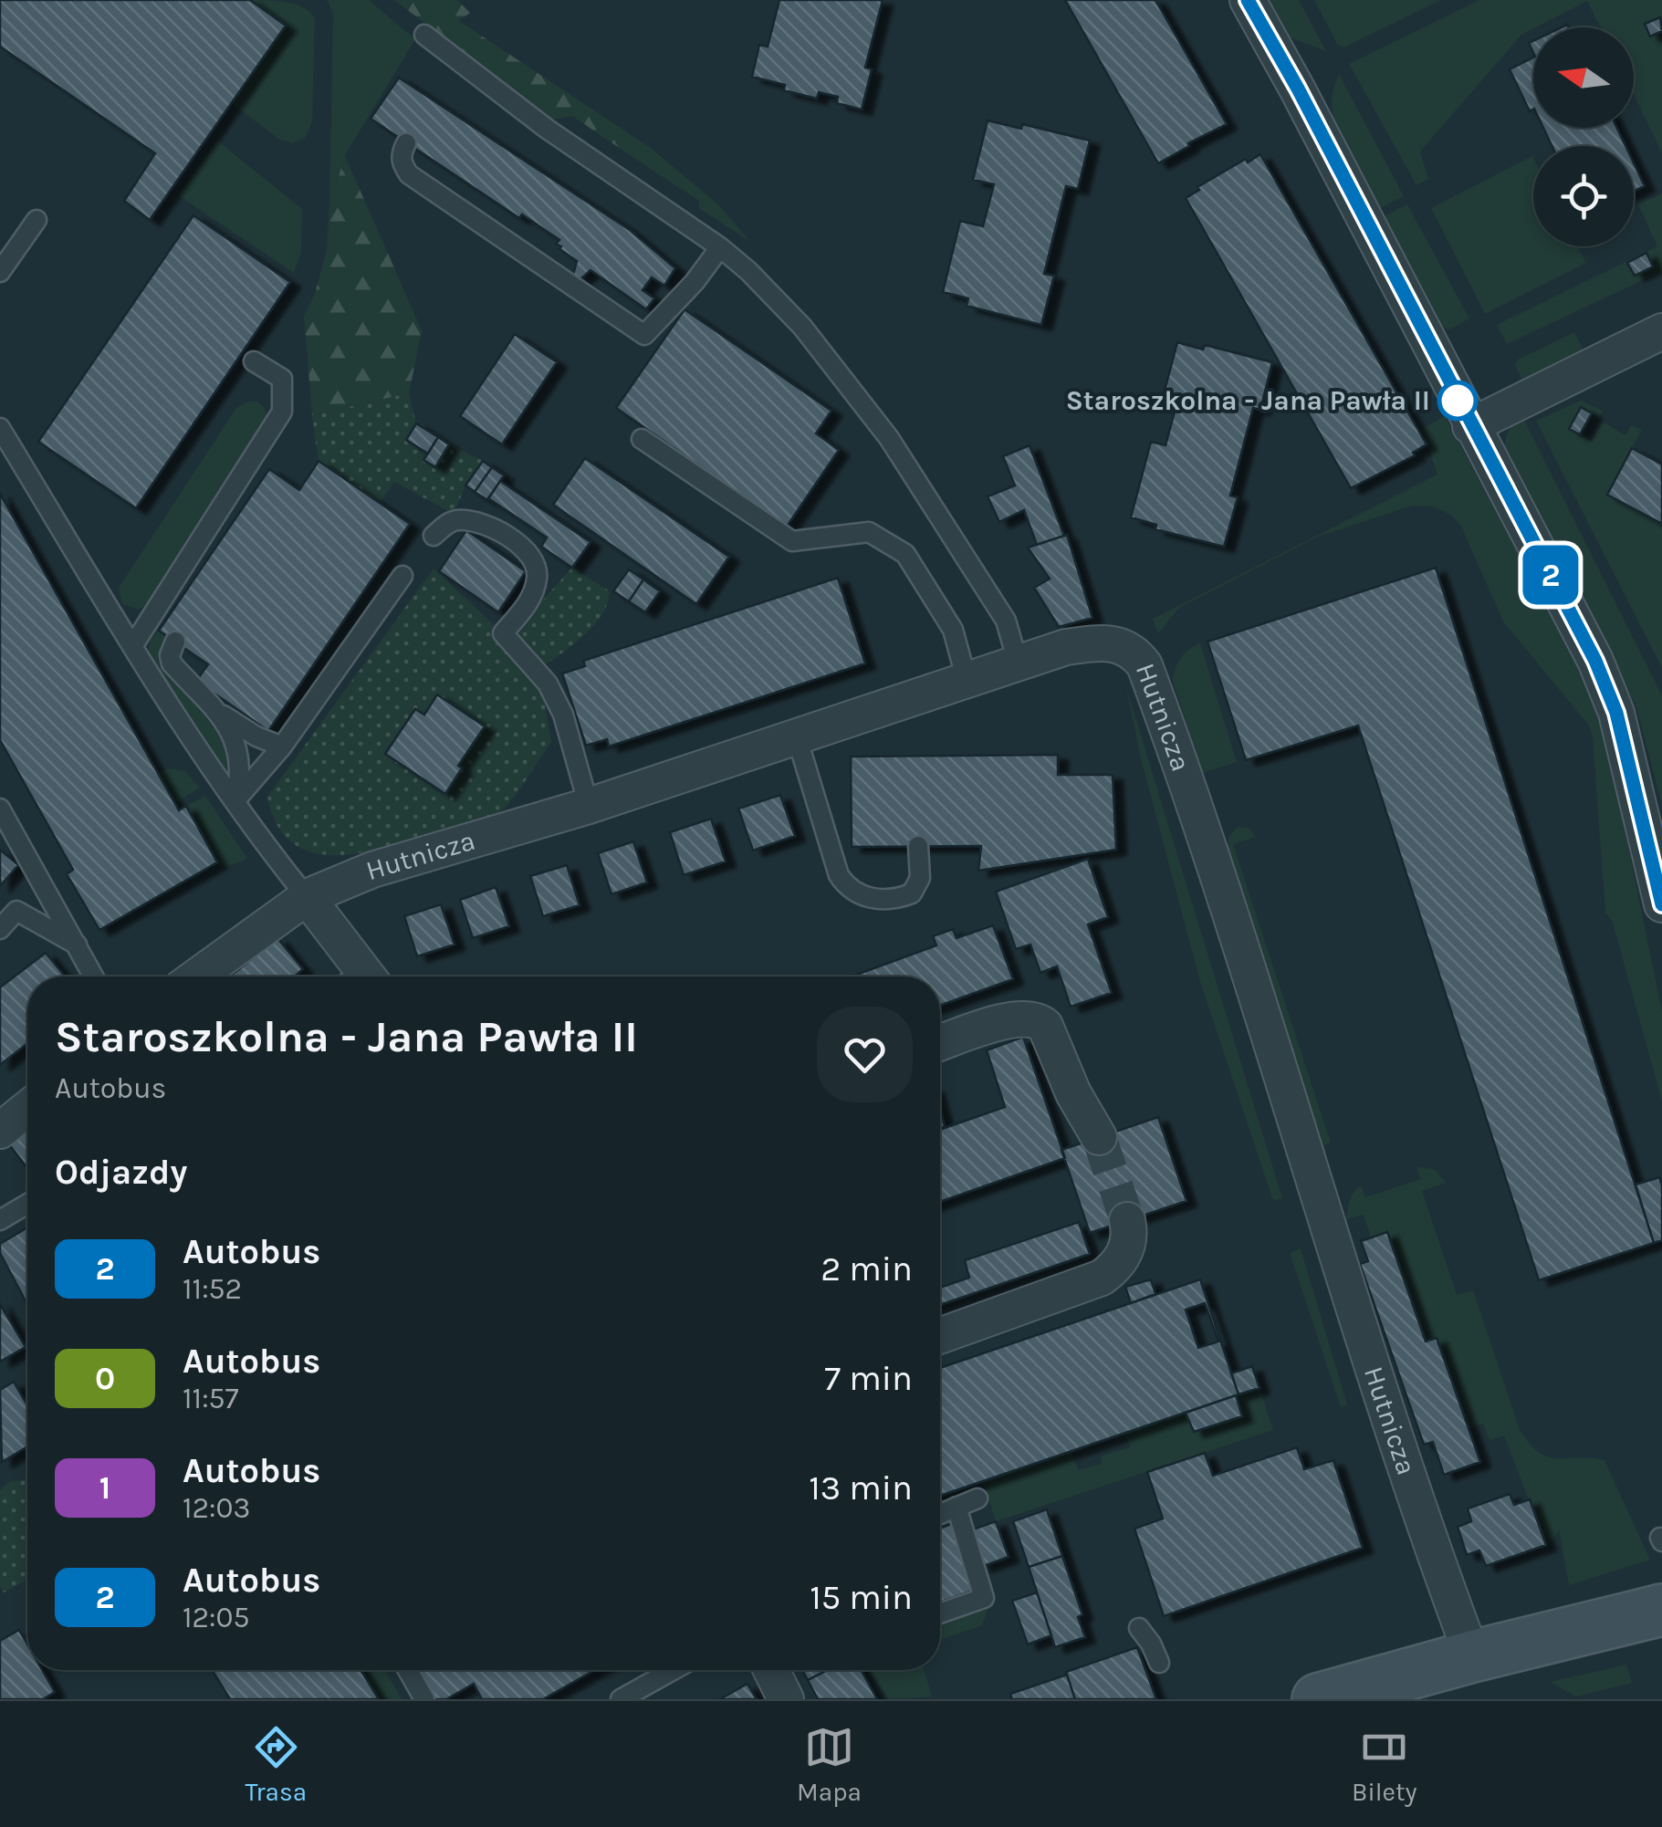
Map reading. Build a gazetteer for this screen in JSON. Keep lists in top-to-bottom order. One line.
{"streets":{"street":["Hutnicza"]},"places":["Staroszkolna - Jana Pawła II"],"lines":["bus line 2"],"north":"left","page":{"on_map":"2","heading":[["Staroszkolna - Jana Pawła II","Autobus"],"Odjazdy"],"list":[{"mark":"2","name":"Autobus","note":"11:52","value":"2 min"},{"mark":"0","name":"Autobus","note":"11:57","value":"7 min"},{"mark":"1","name":"Autobus","note":"12:03","value":"13 min"},{"mark":"2","name":"Autobus","note":"12:05","value":"15 min"}],"tabs":["Trasa","Mapa","Bilety"]}}
